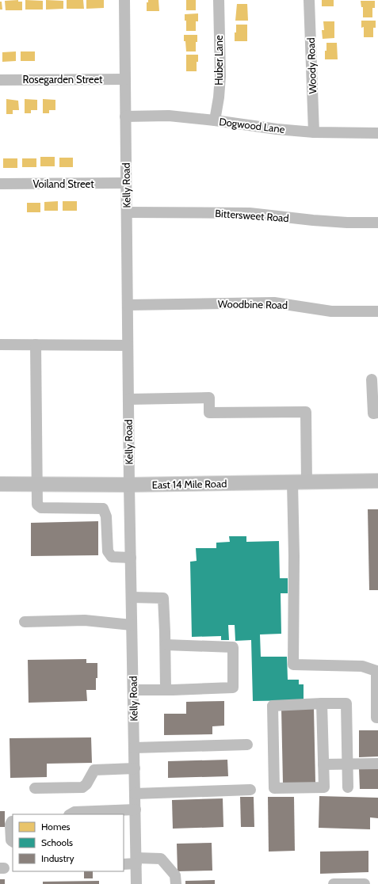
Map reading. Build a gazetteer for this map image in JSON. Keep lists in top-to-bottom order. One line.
{"streets":{"main road":["East 14 Mile Road"],"street":["Huber Lane","Woody Road","Rosegarden Street","Dogwood Lane","Voiland Street","Kelly Road","Bittersweet Road","Woodbine Road"]},"crossings":[["Huber Lane","Dogwood Lane"],["Woody Road","Dogwood Lane"],["Rosegarden Street","Kelly Road"],["Dogwood Lane","Kelly Road"],["Voiland Street","Kelly Road"],["Kelly Road","Bittersweet Road"],["Kelly Road","Woodbine Road"],["Kelly Road","East 14 Mile Road"]],"legend":["Homes","Schools","Industry"]}
